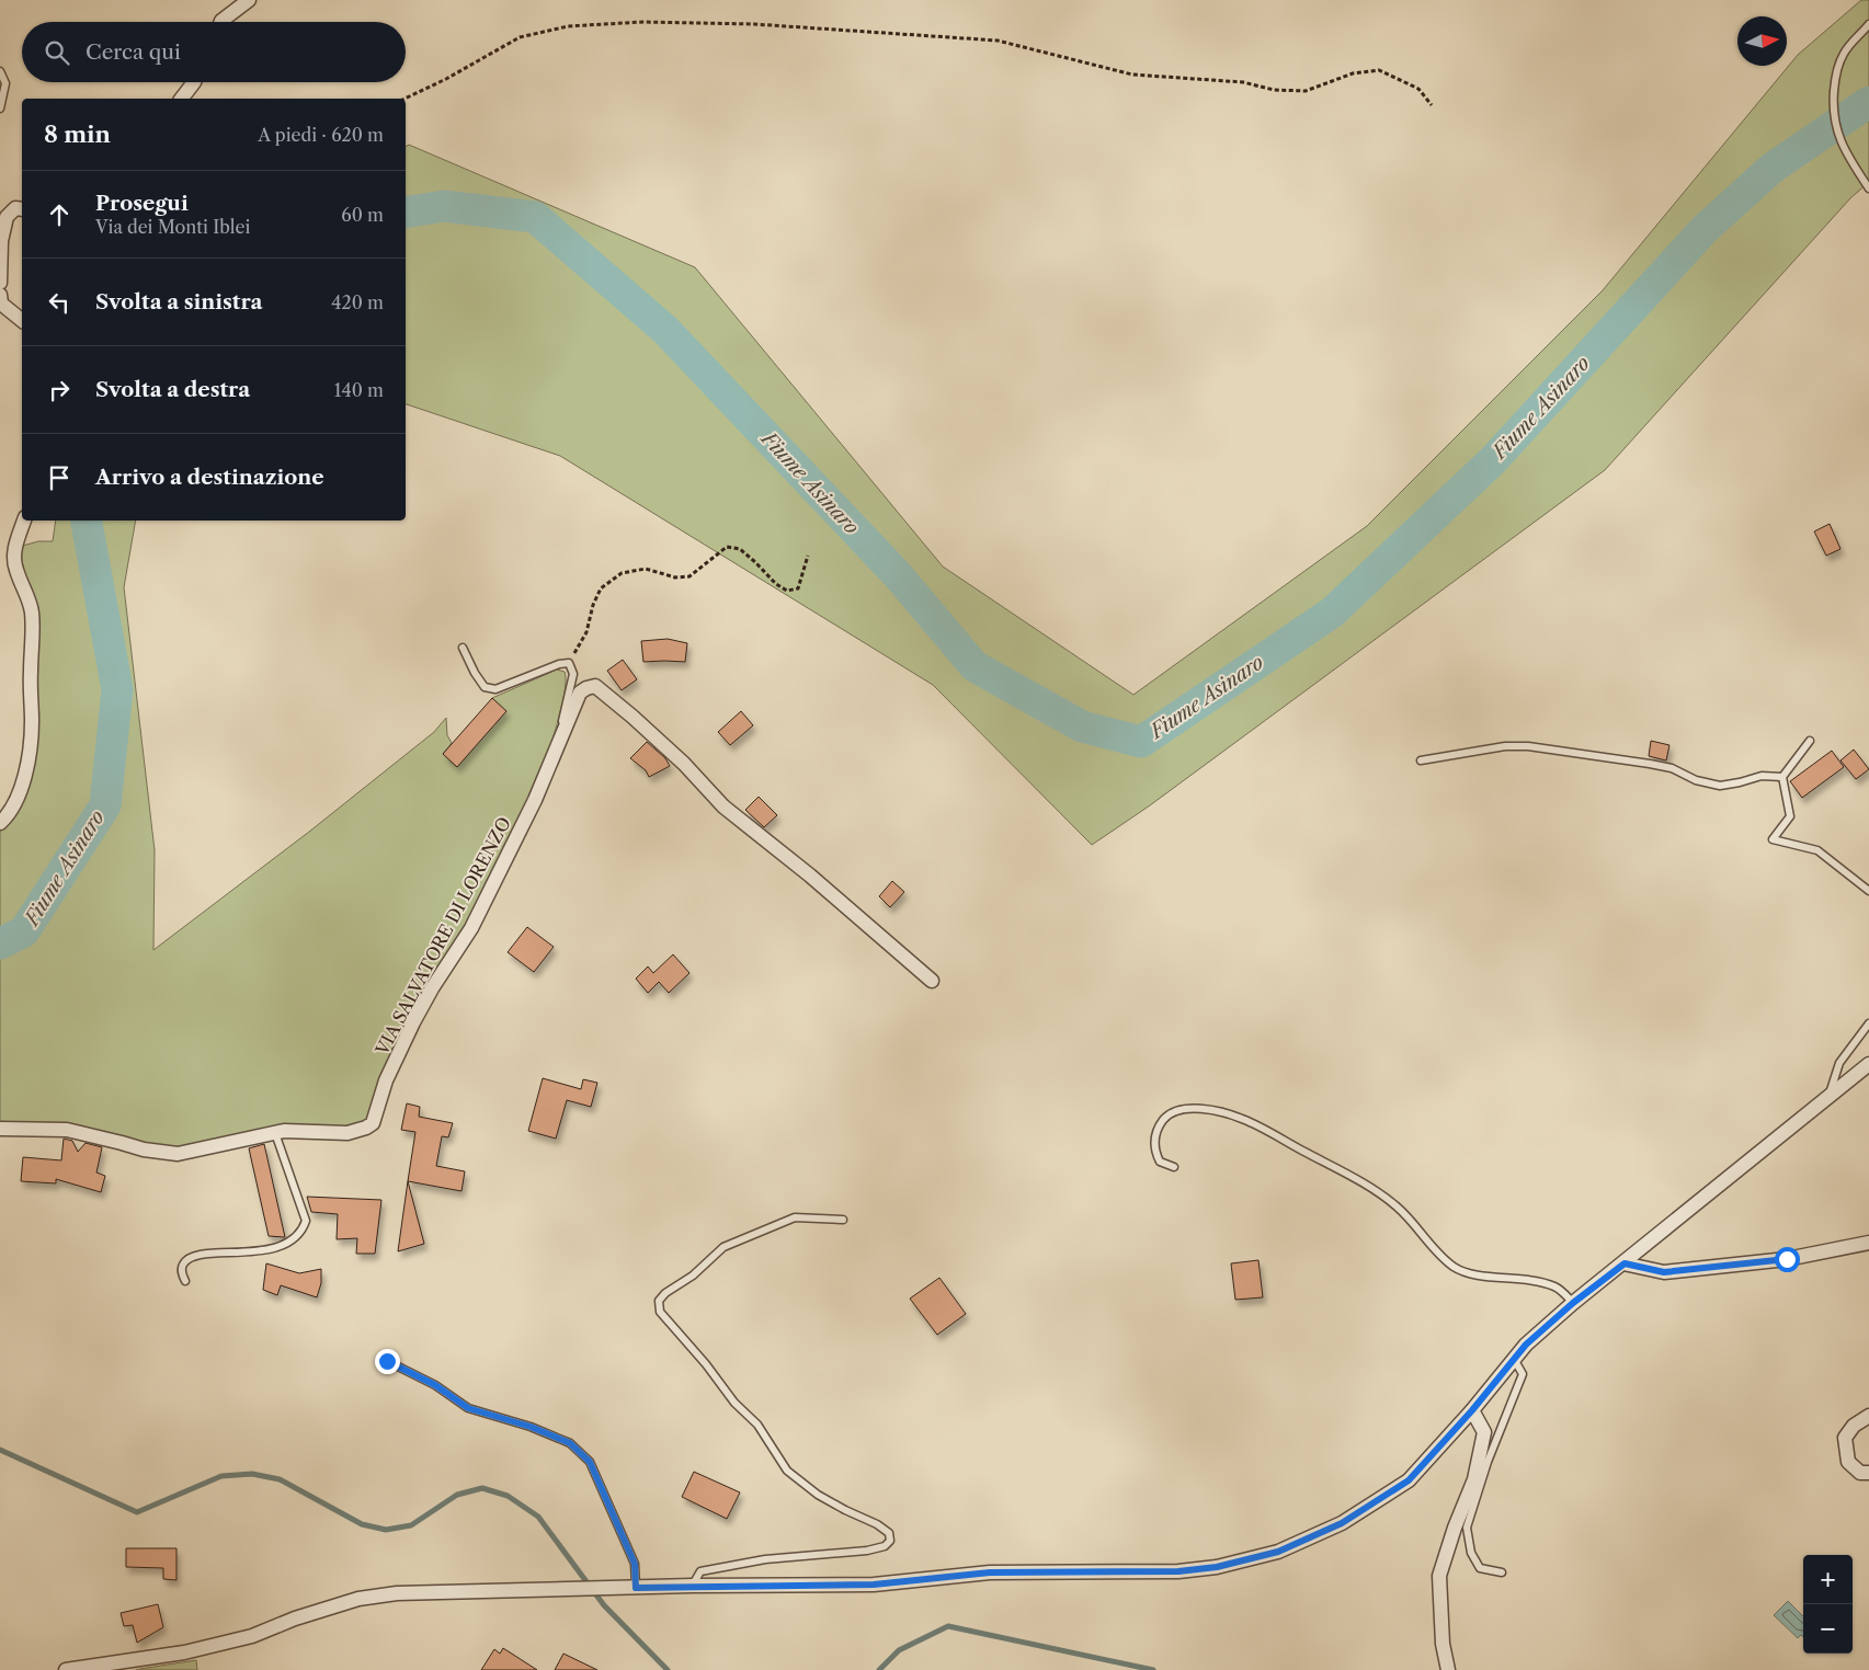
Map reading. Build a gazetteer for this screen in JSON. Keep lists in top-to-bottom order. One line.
{"streets":{"street":["VIA SALVATORE DI LORENZO"]},"water":["Fiume Asinaro"],"north":"right","page":{"search":"Cerca qui","heading":["8 min","A piedi · 620 m"],"list":[["Prosegui","Via dei Monti Iblei","60 m"],["Svolta a sinistra","420 m"],["Svolta a destra","140 m"],"Arrivo a destinazione"],"map_buttons":["+","−"]}}
